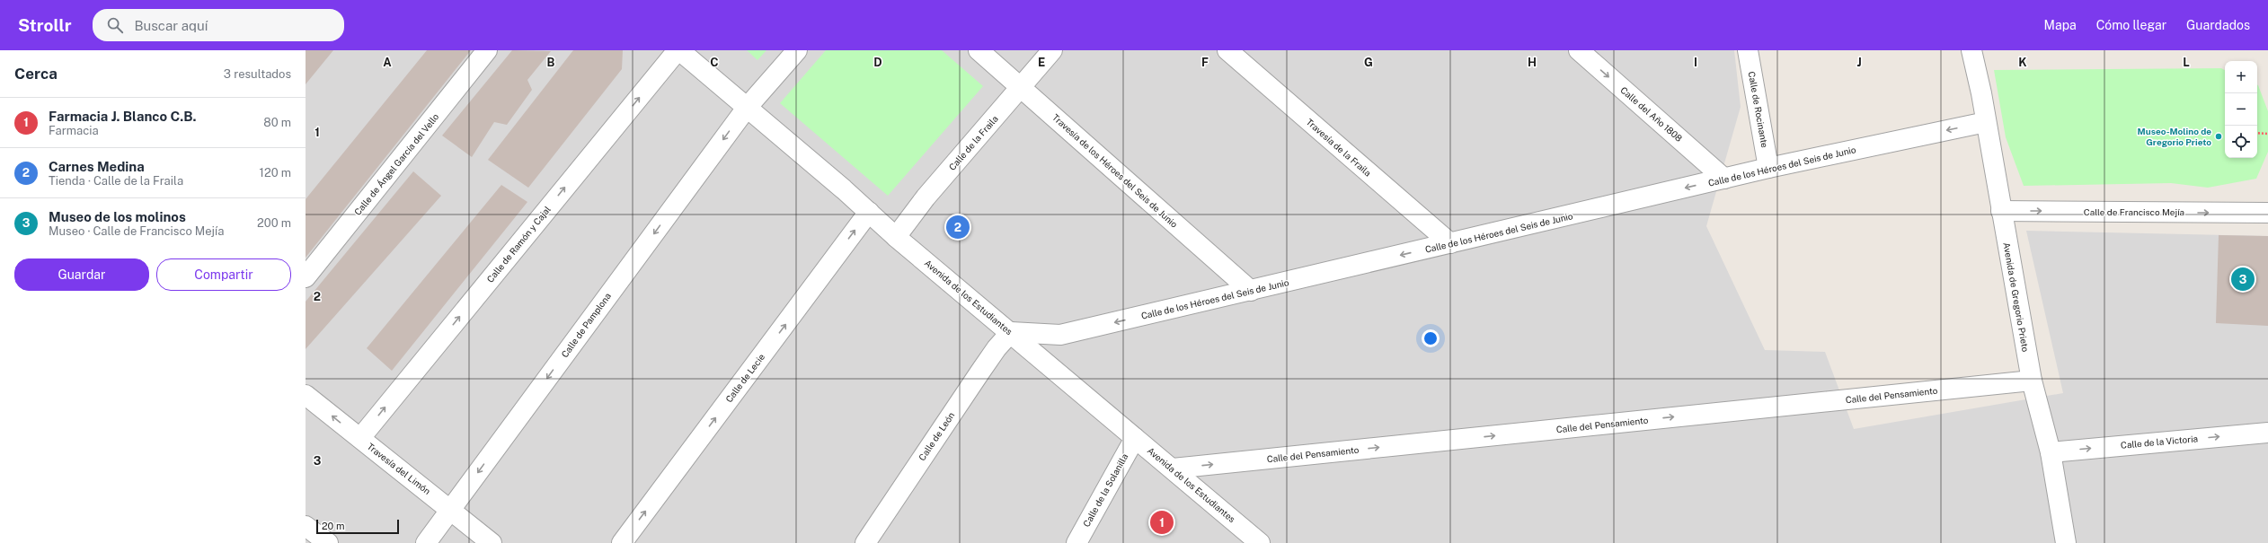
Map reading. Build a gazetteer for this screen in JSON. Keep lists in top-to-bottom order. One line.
{"streets":{"street":["Calle de Rocinante","Calle del Año 1808","Calle de la Fraila","Travesía de la Fraila","Calle de Ángel García del Vello","Calle de los Héroes del Seis de Junio","Travesía de los Héroes del Seis de Junio","Calle de Francisco Mejía","Calle de Ramón y Cajal","Avenida de los Estudiantes","Avenida de Gregorio Prieto","Calle de Pamplona","Calle de Lecie","Calle del Pensamiento","Calle de León","Calle de la Victoria","Travesía del Limón","Calle de la Solanilla"]},"crossings":[["Calle de Rocinante","Calle de los Héroes del Seis de Junio"],["Calle del Año 1808","Calle de los Héroes del Seis de Junio"],["Calle de la Fraila","Travesía de los Héroes del Seis de Junio"],["Calle de la Fraila","Avenida de los Estudiantes"],["Travesía de la Fraila","Calle de los Héroes del Seis de Junio"],["Calle de los Héroes del Seis de Junio","Travesía de los Héroes del Seis de Junio"],["Calle de los Héroes del Seis de Junio","Avenida de los Estudiantes"],["Calle de los Héroes del Seis de Junio","Avenida de Gregorio Prieto"],["Calle de los Héroes del Seis de Junio","Calle de León"],["Calle de Francisco Mejía","Avenida de Gregorio Prieto"],["Calle de Ramón y Cajal","Avenida de los Estudiantes"],["Calle de Ramón y Cajal","Travesía del Limón"],["Avenida de los Estudiantes","Calle de Pamplona"],["Avenida de los Estudiantes","Calle de Lecie"],["Avenida de los Estudiantes","Calle del Pensamiento"],["Avenida de los Estudiantes","Calle de León"],["Avenida de los Estudiantes","Calle de la Solanilla"],["Avenida de Gregorio Prieto","Calle del Pensamiento"],["Avenida de Gregorio Prieto","Calle de la Victoria"],["Calle de Pamplona","Travesía del Limón"]],"one_way":["Calle del Año 1808","Calle de los Héroes del Seis de Junio","Calle de Francisco Mejía","Calle de Ramón y Cajal","Calle de Pamplona","Calle de Lecie","Calle del Pensamiento","Calle de la Victoria"],"places":["Museo-Molino de Gregorio Prieto"],"scale_bar":"20 m","page":{"header":"Strollr","search":"Buscar aquí","nav":["Mapa","Cómo llegar","Guardados"],"heading":["Cerca","3 resultados"],"map_buttons":["+","−"],"list":[{"mark":"1","name":"Farmacia J. Blanco C.B.","note":"Farmacia","value":"80 m"},{"mark":"2","name":"Carnes Medina","note":"Tienda · Calle de la Fraila","value":"120 m"},{"mark":"3","name":"Museo de los molinos","note":"Museo · Calle de Francisco Mejía","value":"200 m"}],"pins":["2","3","1"],"buttons":["Guardar","Compartir"],"scale":"20 m"},"grid":{"columns":["A","B","C","D","E","F","G","H","I","J","K","L"],"rows":["1","2","3"]}}
